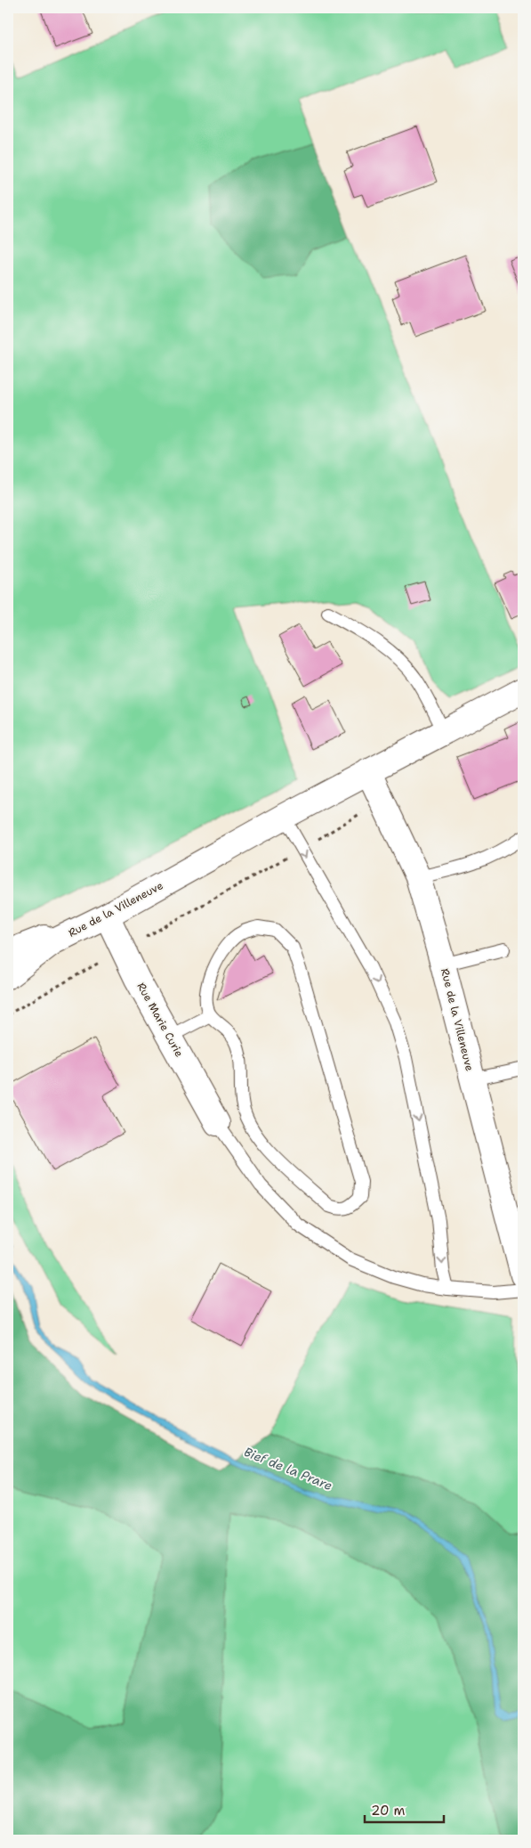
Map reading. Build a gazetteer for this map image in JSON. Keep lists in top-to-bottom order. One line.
{"streets":{"street":["Rue de la Villeneuve","Rue Marie Curie"]},"crossings":[["Rue de la Villeneuve","Rue Marie Curie"]],"water":["Bief de la Prare"],"scale_bar":"20 m"}
